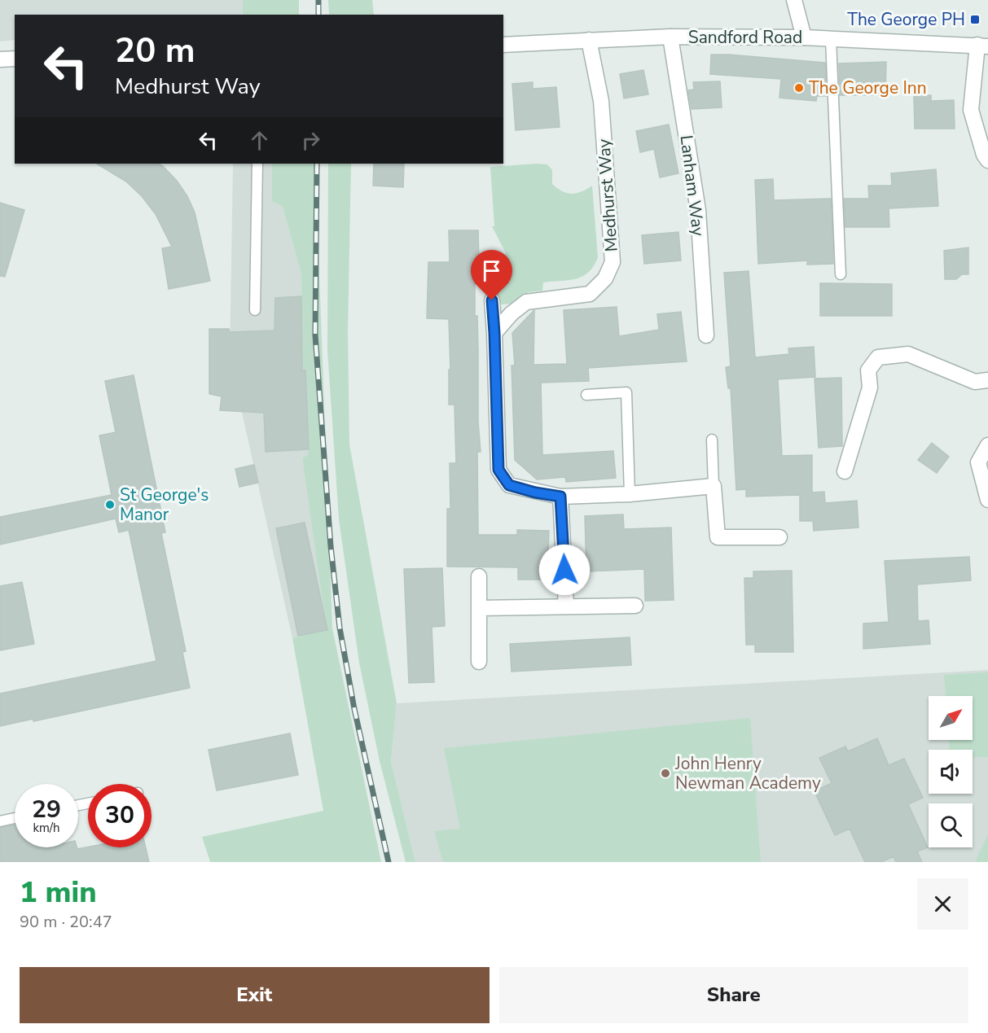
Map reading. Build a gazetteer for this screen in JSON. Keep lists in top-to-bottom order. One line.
{"streets":{"street":["Sandford Road","Lanham Way","Medhurst Way"]},"crossings":[["Sandford Road","Lanham Way"],["Sandford Road","Medhurst Way"]],"places":{"transit":["The George PH"],"other":["The George Inn","St George's Manor","John Henry Newman Academy"]},"north":"top right","page":{"turn":["20 m","Medhurst Way"],"speed":"29 km/h","limit":"30","heading":["1 min","90 m · 20:47"],"buttons":["Exit","Share"]}}
